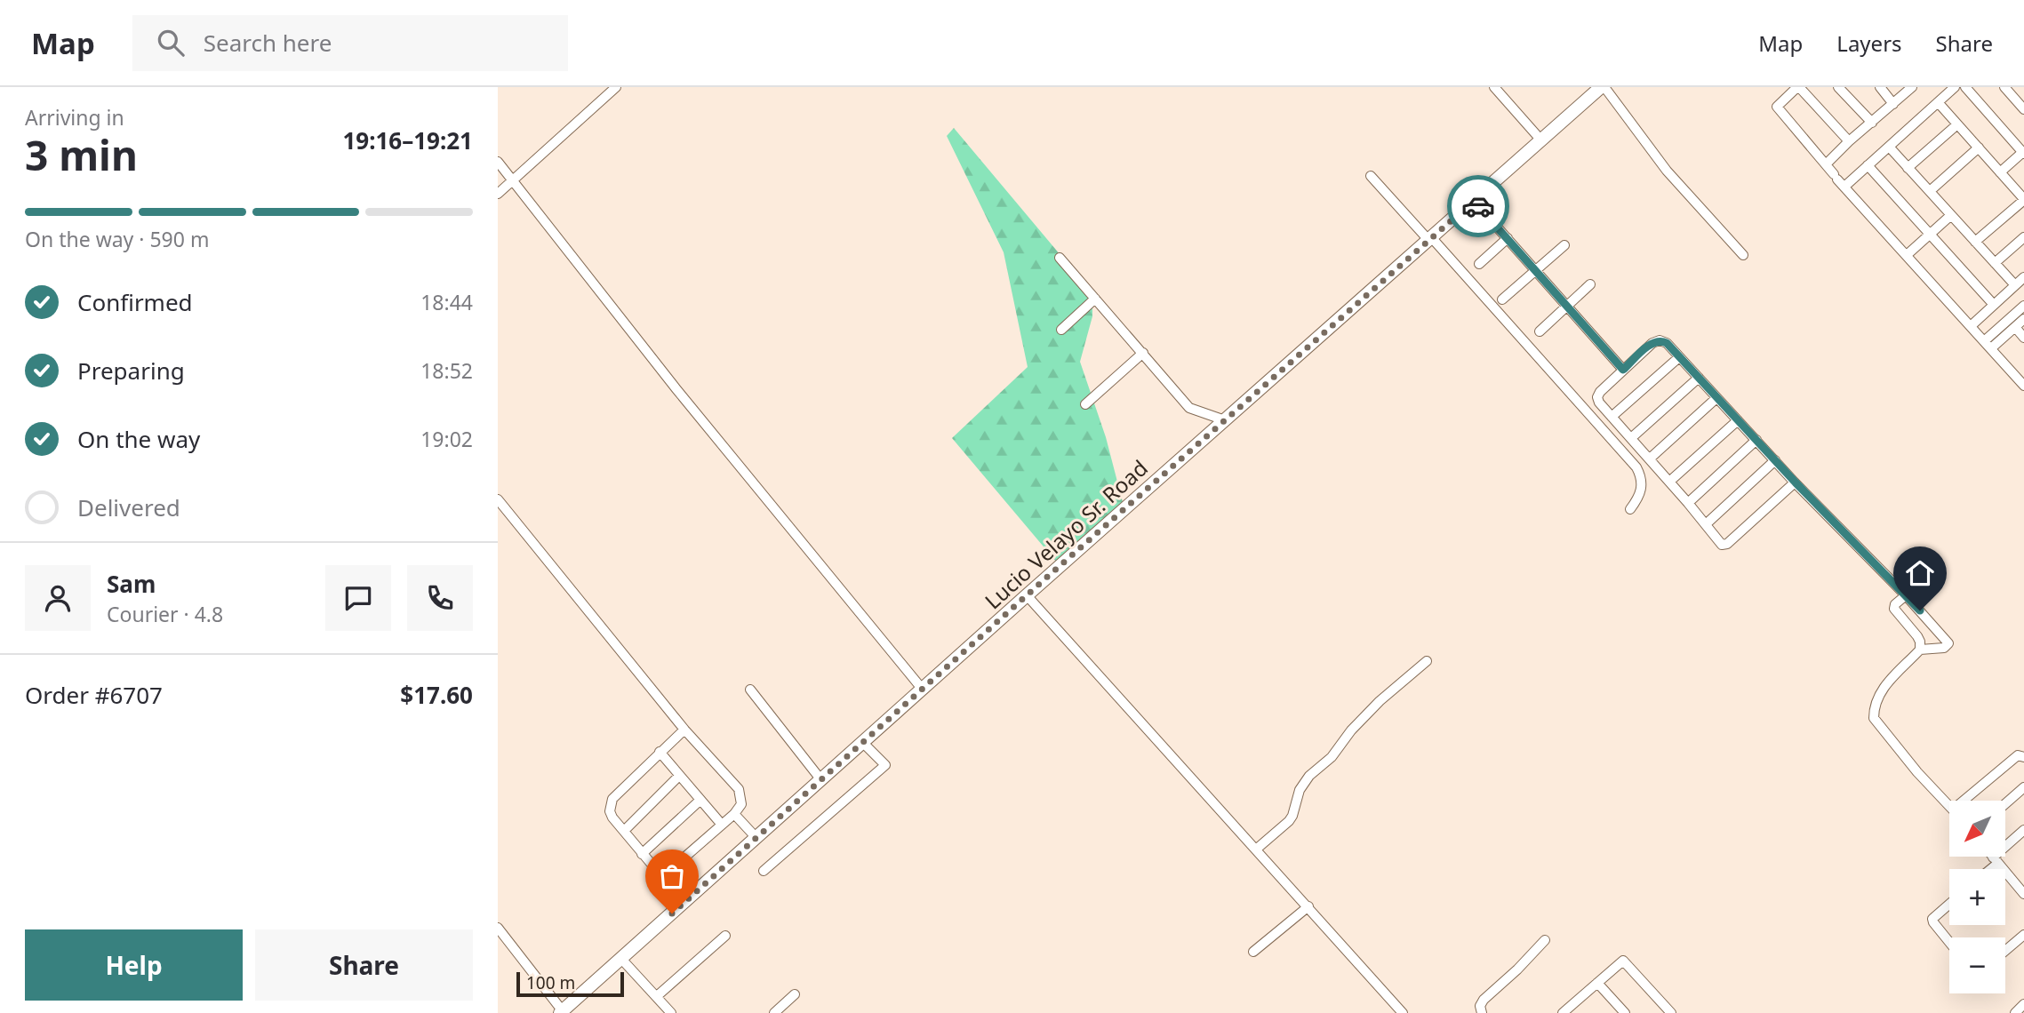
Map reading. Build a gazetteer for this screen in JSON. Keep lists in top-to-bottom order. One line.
{"streets":{"main road":["Lucio Velayo Sr. Road"]},"scale_bar":"100 m","north":"bottom left","page":{"header":"Map","search":"Search here","nav":["Map","Layers","Share"],"heading":["3 min","Arriving in","19:16–19:21"],"panel":["Sam","Courier · 4.8","Order #6707","$17.60"],"bar":"On the way · 590 m","list":[["Confirmed","18:44"],["Preparing","18:52"],["On the way","19:02"],"Delivered"],"map_buttons":["+","−"],"buttons":["Help","Share"],"scale":"100 m"}}
